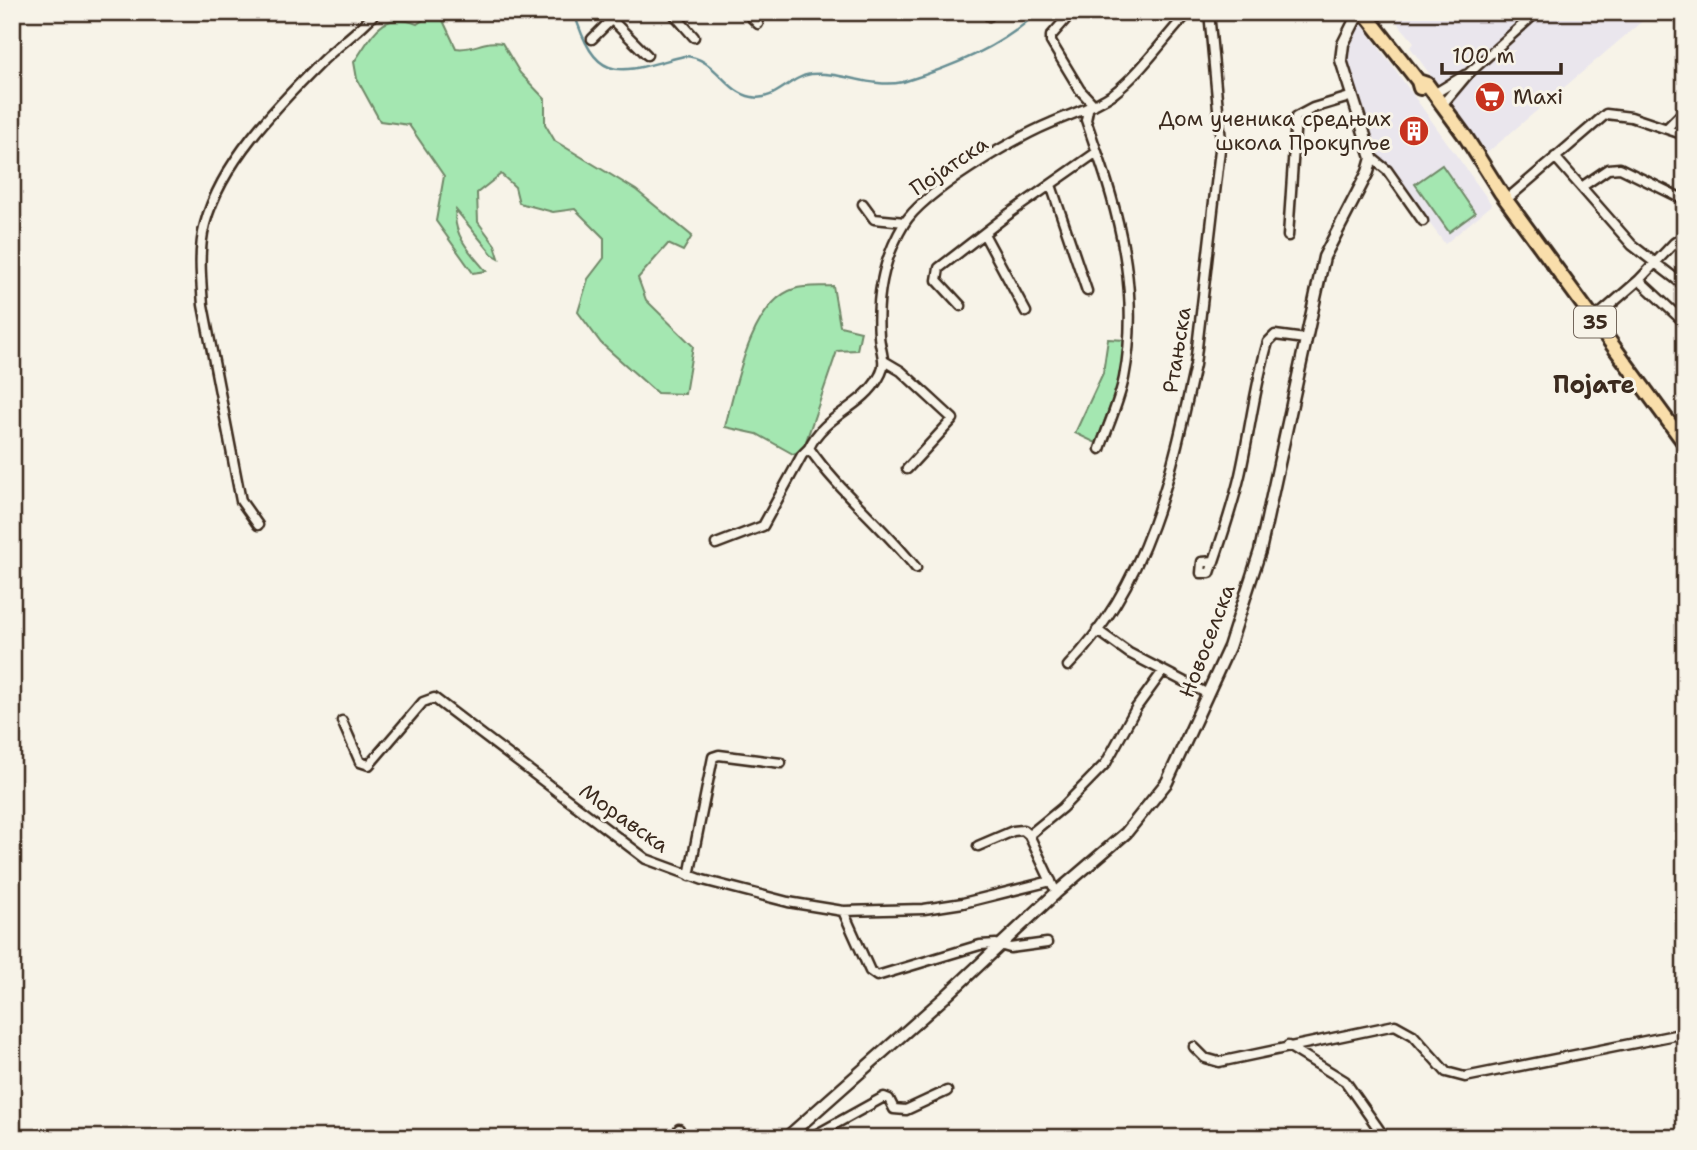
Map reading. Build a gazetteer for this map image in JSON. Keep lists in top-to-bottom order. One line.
{"streets":{"main road":["35"],"street":["Појатска","Ртањска","Новоселска","Моравска"]},"districts":["Појате"],"places":{"supermarket":["Maxi"],"building":["Дом ученика средњих школа Прокупље"]},"scale_bar":"100 m"}
